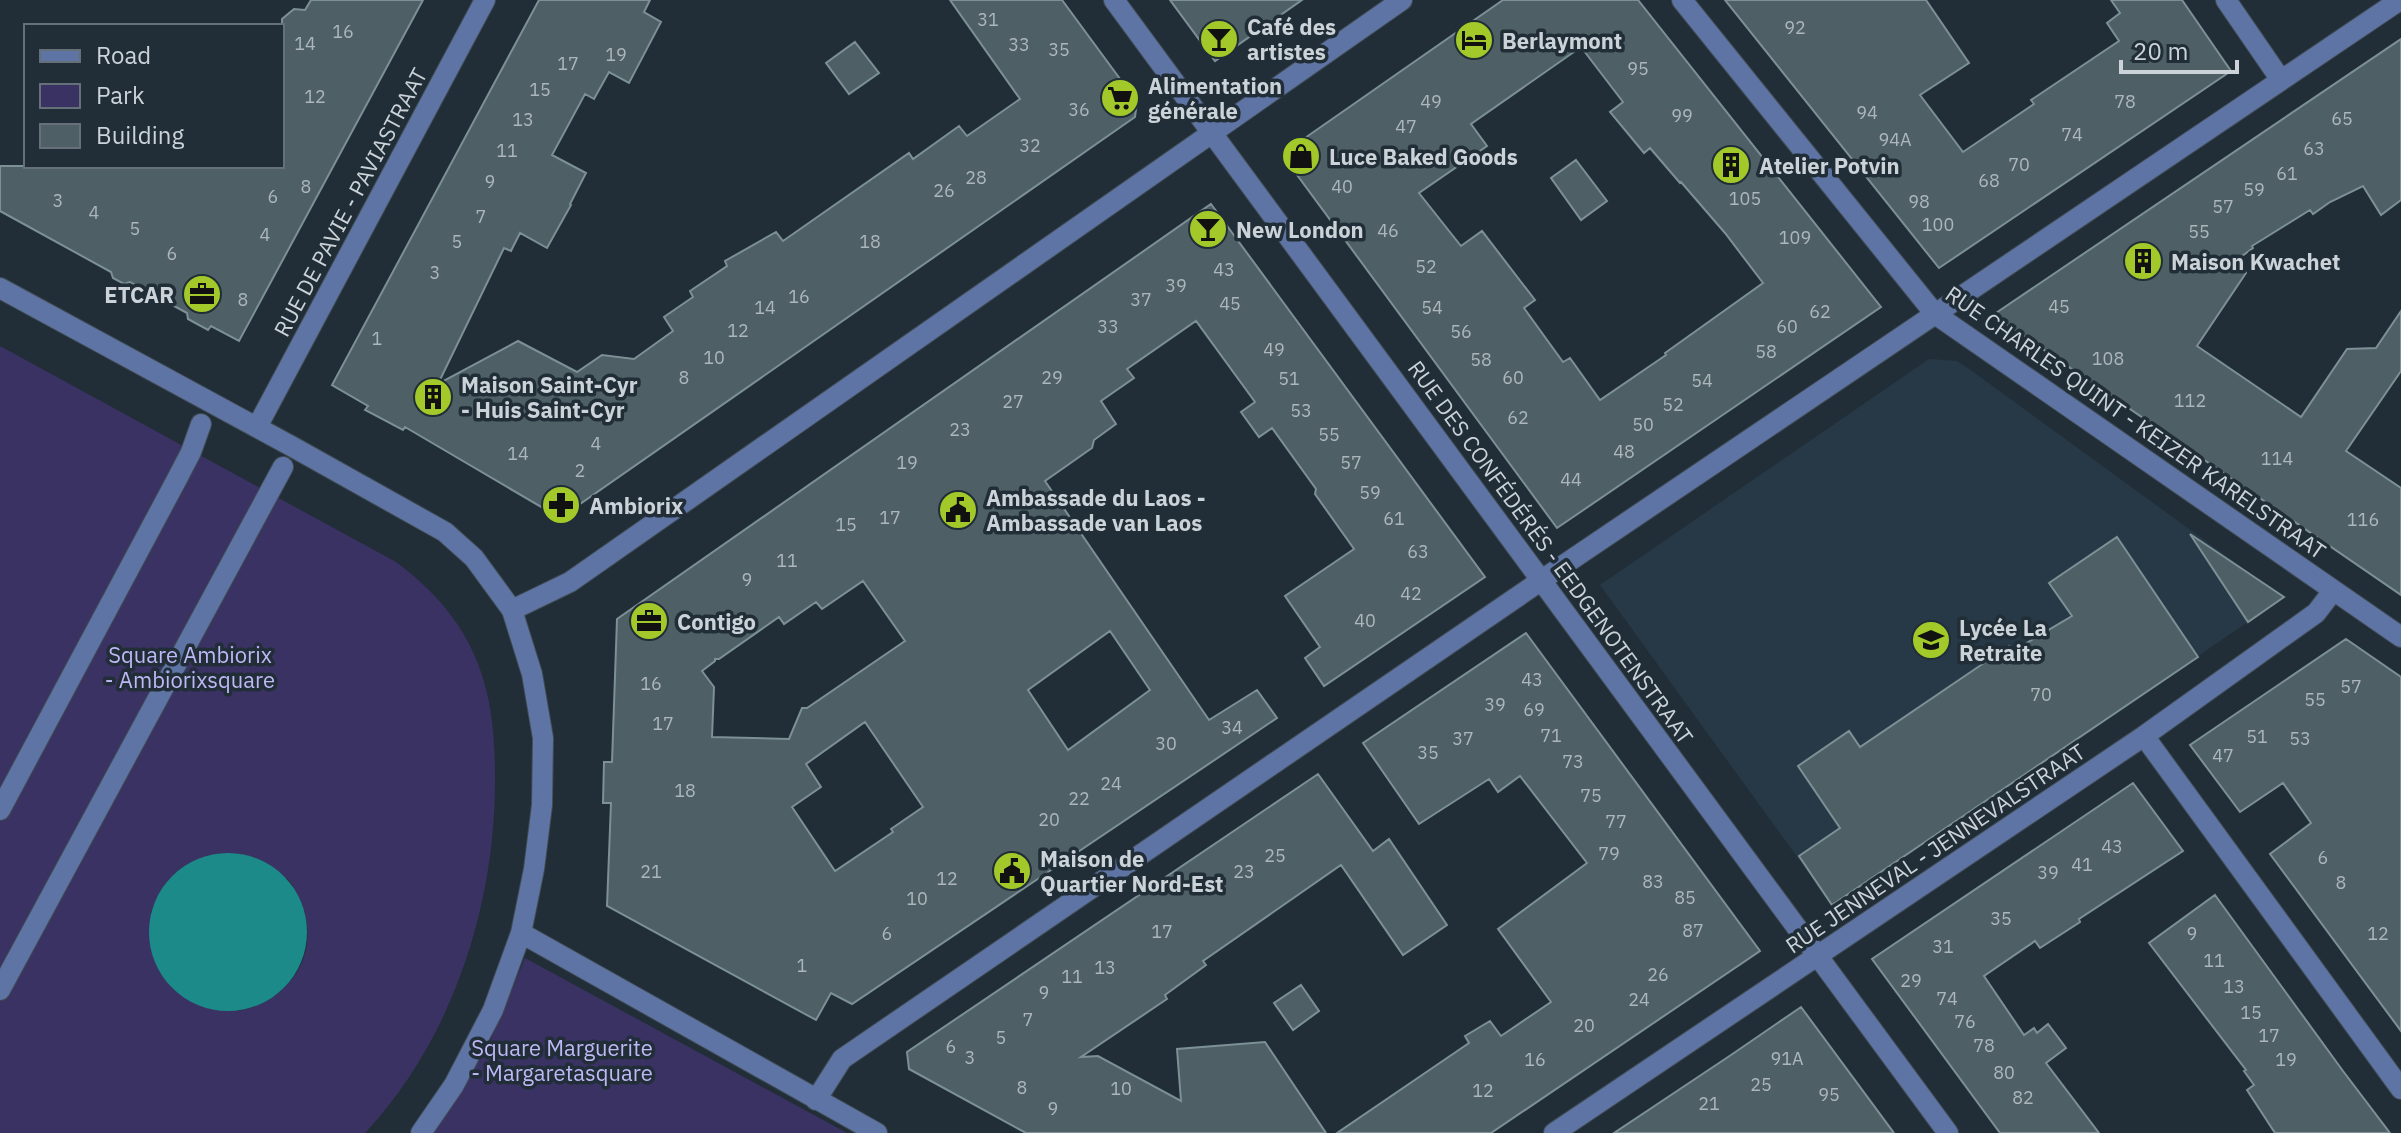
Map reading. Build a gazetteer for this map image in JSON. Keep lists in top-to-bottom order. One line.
{"streets":{"street":["RUE DE PAVIE - PAVIASTRAAT","RUE CHARLES QUINT - KEIZER KARELSTRAAT","RUE DES CONFÉDÉRÉS - EEDGENOTENSTRAAT","RUE JENNEVAL - JENNEVALSTRAAT"]},"crossings":[["RUE CHARLES QUINT - KEIZER KARELSTRAAT","RUE JENNEVAL - JENNEVALSTRAAT"],["RUE DES CONFÉDÉRÉS - EEDGENOTENSTRAAT","RUE JENNEVAL - JENNEVALSTRAAT"]],"parks":["Square Ambiorix - Ambiorixsquare","Square Marguerite - Margaretasquare"],"places":{"bar":["Café des artistes","New London"],"hotel":["Berlaymont"],"supermarket":["Alimentation générale"],"shop":["Luce Baked Goods"],"building":["Atelier Potvin","Maison Kwachet","Maison Saint-Cyr - Huis Saint-Cyr"],"office":["ETCAR","Contigo"],"pharmacy":["Ambiorix"],"public building":["Ambassade du Laos - Ambassade van Laos","Maison de Quartier Nord-Est"],"school or university":["Lycée La Retraite"]},"house_numbers":["31","92","16","14","33","35","19","17","95","15","12","49","78","36","94","99","65","13","47","74","94A","32","63","11","70","61","28","68","9","8","40","59","26","6","105","3","98","57","4","7","100","5","46","55","4","109","5","18","6","52","43","3","39","16","8","37","45","45","14","54","62","33","60","12","56","1","49","58","10","108","58","8","29","60","51","54","112","27","52","53","62","50","23","55","4","48","14","114","19","57","2","44","59","17","61","116","15","63","11","9","42","40","43","16","57","70","55","39","69","17","34","71","51","37","53","30","35","47","73","24","18","75","22","20","77","43","79","25","6","41","21","23","39","12","83","8","85","10","35","87","17","6","9","12","31","11","1","13","26","11","29","13","9","74","24","15","7","76","20","17","5","78","6","3","91A","16","19","80","25","8","10","12","95","82","21","9"],"legend":["Road","Park","Building"],"scale_bar":"20 m"}
